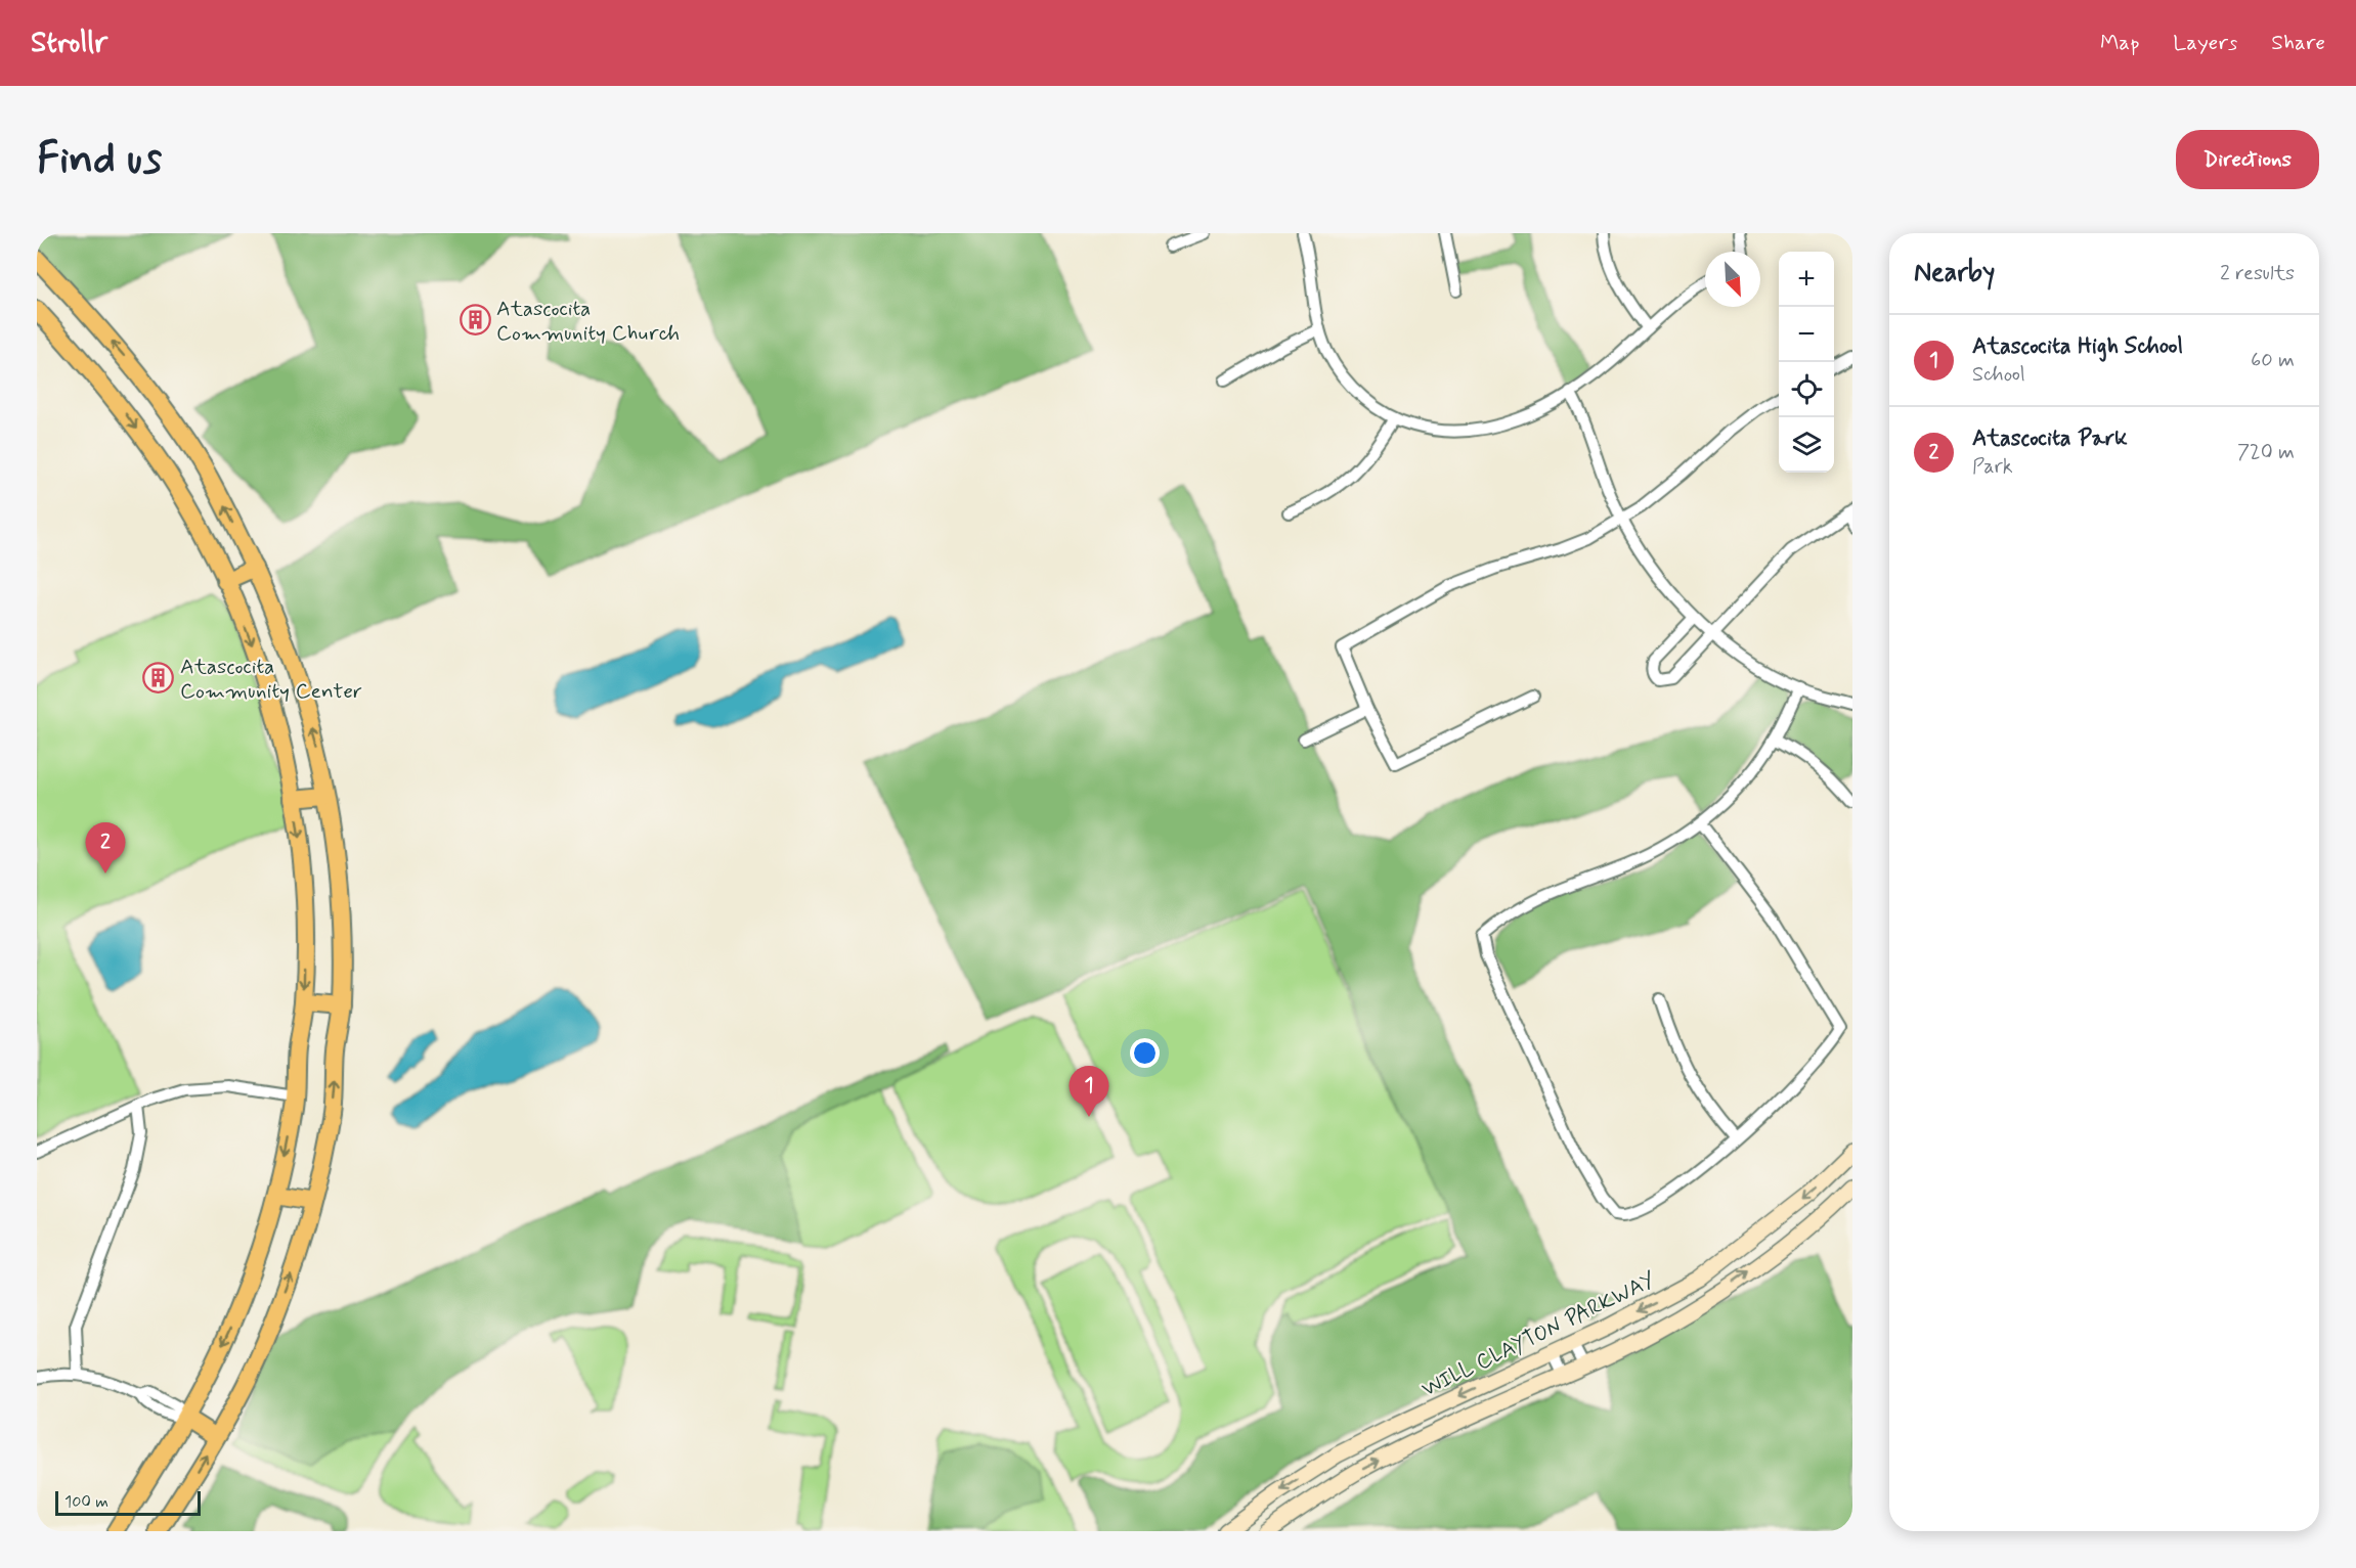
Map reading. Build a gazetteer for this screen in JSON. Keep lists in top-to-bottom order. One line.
{"streets":{"main road":["WILL CLAYTON PARKWAY"]},"places":{"building":["Atascocita Community Church","Atascocita Community Center"]},"scale_bar":"100 m","north":"bottom right","page":{"header":"Strollr","nav":["Map","Layers","Share"],"buttons":"Directions","title":"Find us","heading":["Nearby","2 results"],"map_buttons":["+","−"],"list":[{"mark":"1","name":"Atascocita High School","note":"School","value":"60 m"},{"mark":"2","name":"Atascocita Park","note":"Park","value":"720 m"}],"pins":["2","1"],"scale":"100 m"}}
